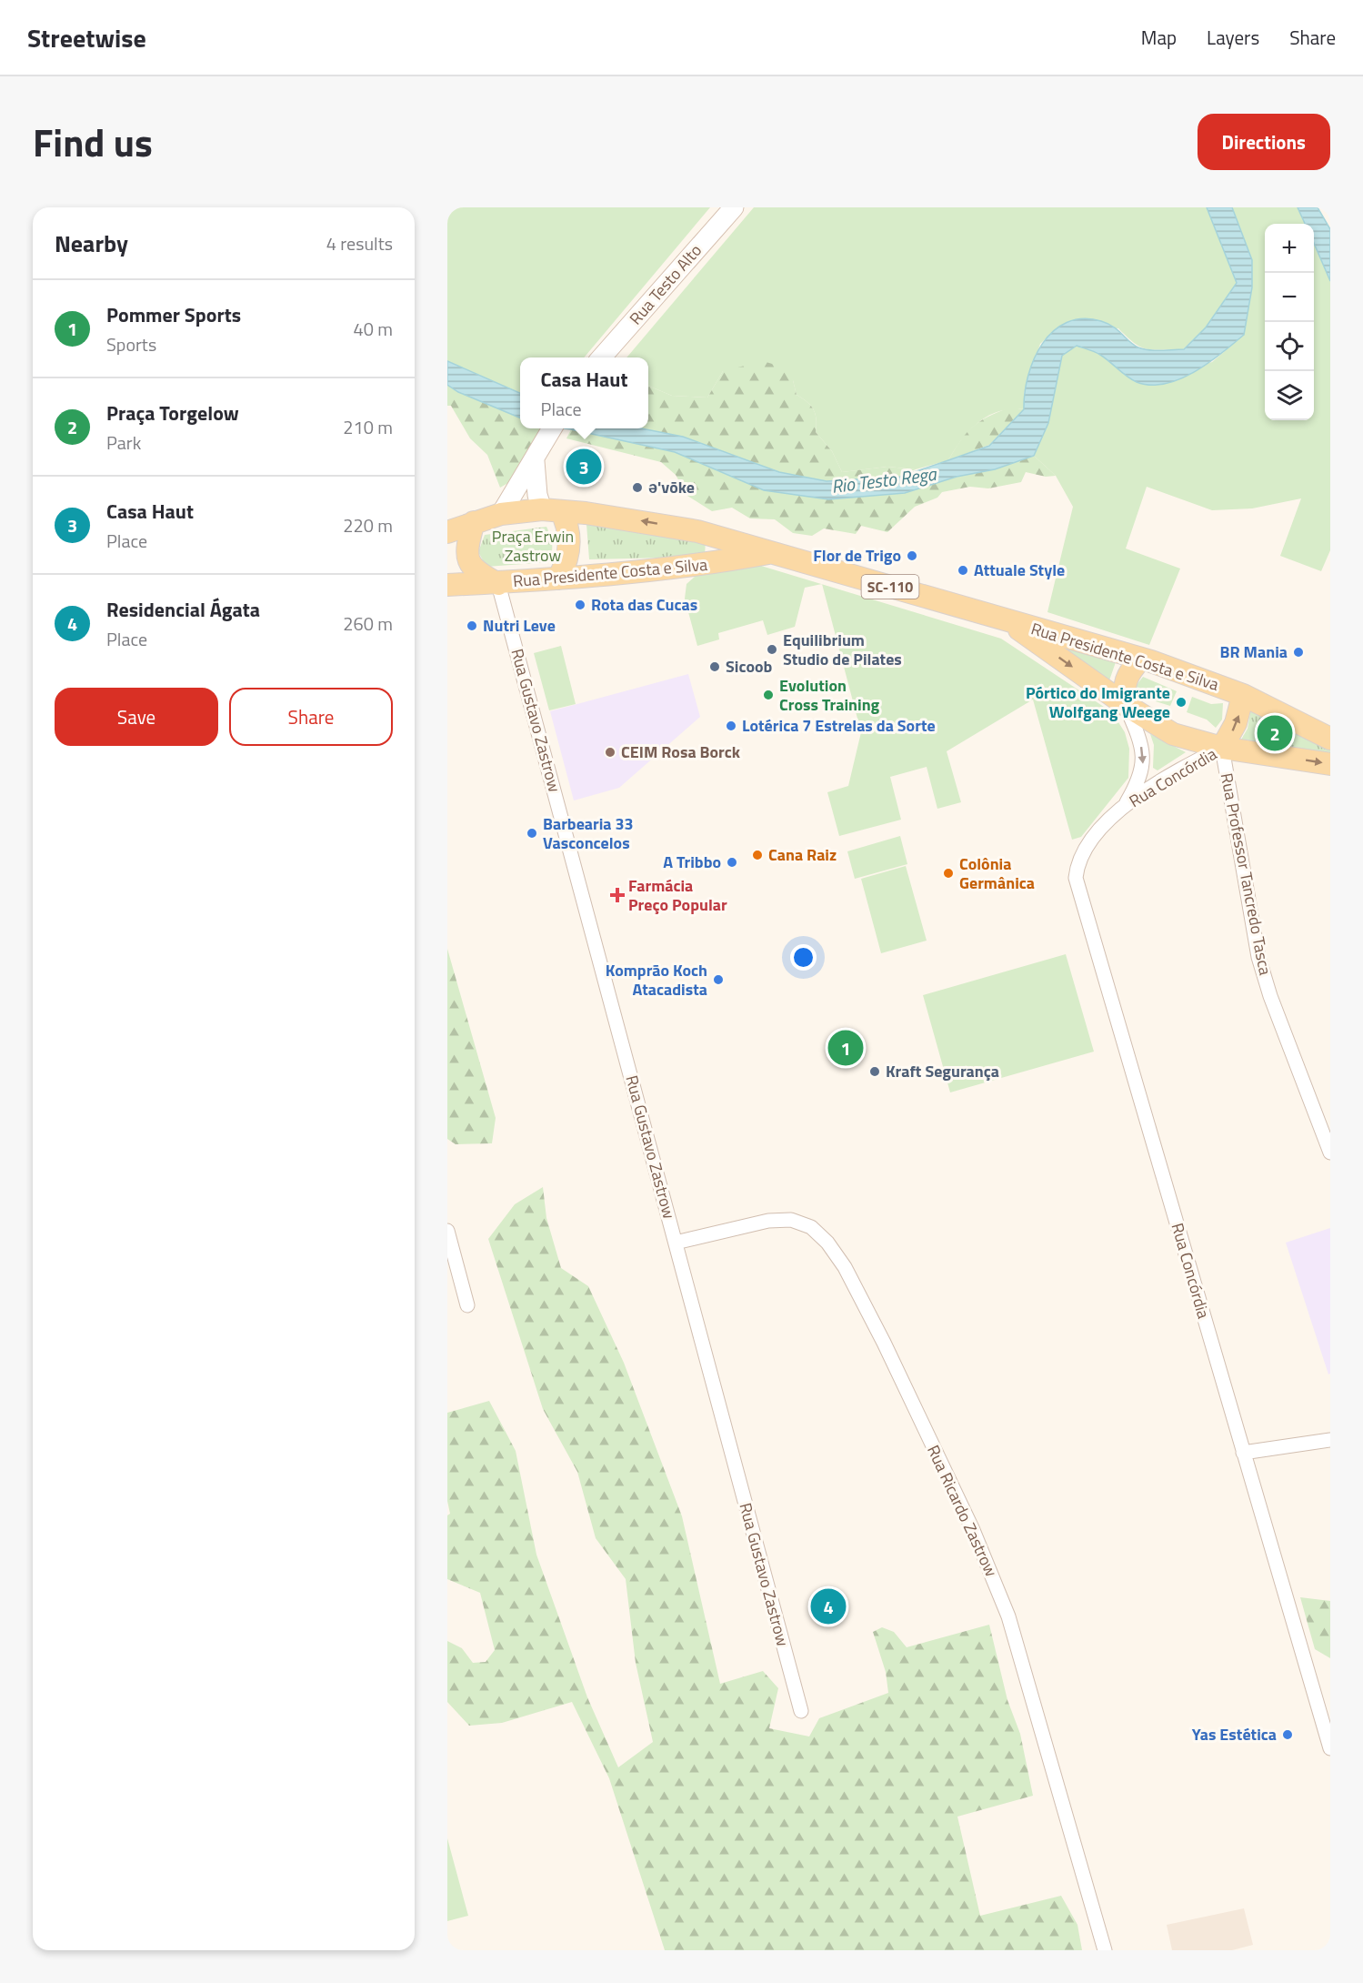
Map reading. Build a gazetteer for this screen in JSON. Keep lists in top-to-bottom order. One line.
{"streets":{"main road":["Rua Testo Alto","Rua Presidente Costa e Silva","SC-110"],"street":["Rua Gustavo Zastrow","Rua Concórdia","Rua Professor Tancredo Tasca","Rua Ricardo Zastrow"]},"crossings":[["Rua Presidente Costa e Silva","Rua Gustavo Zastrow"],["Rua Presidente Costa e Silva","Rua Concórdia"],["Rua Presidente Costa e Silva","Rua Professor Tancredo Tasca"],["Rua Gustavo Zastrow","Rua Ricardo Zastrow"],["Rua Concórdia","Rua Professor Tancredo Tasca"]],"water":["Rio Testo Rega"],"parks":["Praça Erwin Zastrow"],"places":{"other":["ǝ'vōke","Flor de Trigo","Attuale Style","Rota das Cucas","Nutri Leve","Equilibrium Studio de Pilates","BR Mania","Sicoob","Evolution Cross Training","Pórtico do Imigrante Wolfgang Weege","Lotérica 7 Estrelas da Sorte","CEIM Rosa Borck","Barbearia 33 Vasconcelos","Cana Raiz","A Tribbo","Colônia Germânica","Komprão Koch Atacadista","Kraft Segurança","Yas Estética"],"health":["Farmácia Preço Popular"]},"page":{"header":"Streetwise","nav":["Map","Layers","Share"],"title":"Find us","buttons":["Directions",["Save","Share"]],"heading":["Nearby","4 results"],"map_buttons":["+","−"],"list":[{"mark":"1","name":"Pommer Sports","note":"Sports","value":"40 m"},{"mark":"2","name":"Praça Torgelow","note":"Park","value":"210 m"},{"mark":"3","name":"Casa Haut","note":"Place","value":"220 m"},{"mark":"4","name":"Residencial Ágata","note":"Place","value":"260 m"}],"popup":["Casa Haut","Place"],"pins":["3","2","1","4"]}}
